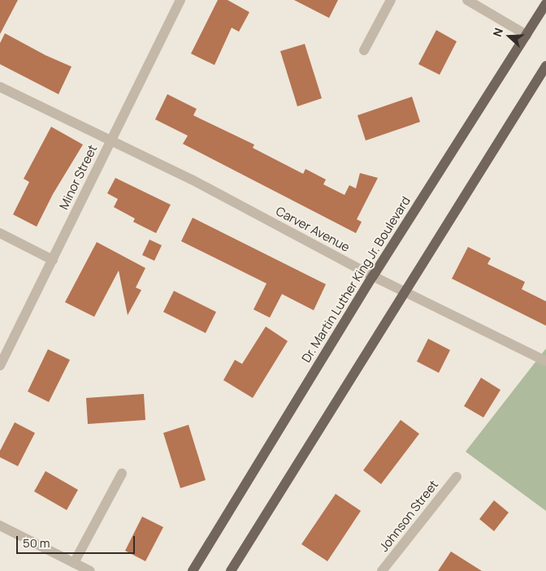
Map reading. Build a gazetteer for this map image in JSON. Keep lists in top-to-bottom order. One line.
{"streets":{"main road":["Dr. Martin Luther King Jr. Boulevard"],"street":["Minor Street","Carver Avenue","Johnson Street"]},"crossings":[["Minor Street","Carver Avenue"],["Carver Avenue","Dr. Martin Luther King Jr. Boulevard"]],"scale_bar":"50 m","north":"left"}
